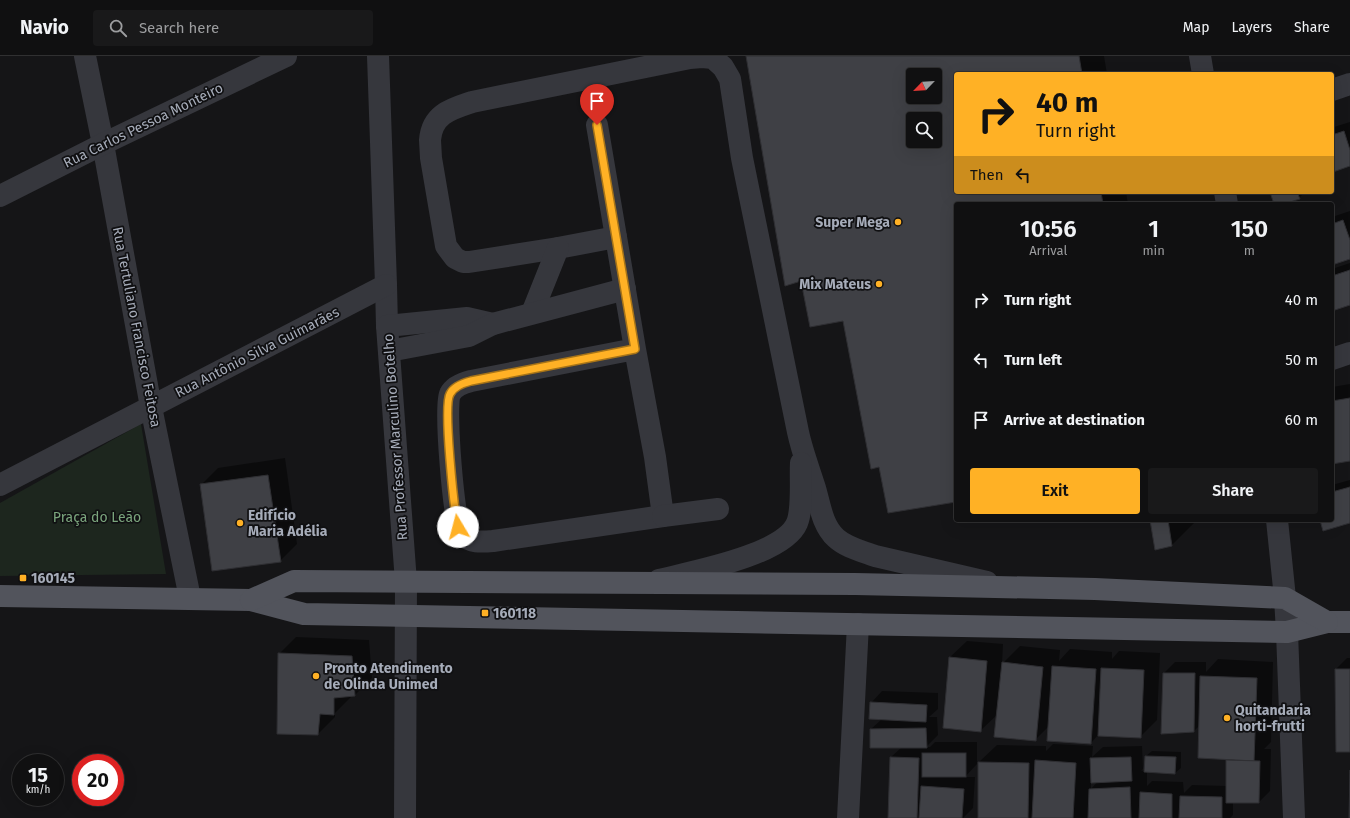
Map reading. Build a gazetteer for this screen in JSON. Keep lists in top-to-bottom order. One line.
{"streets":{"street":["Rua Carlos Pessoa Monteiro","Rua Tertuliano Francisco Feitosa","Rua Antônio Silva Guimarães","Rua Professor Marculino Botelho"]},"crossings":[["Rua Carlos Pessoa Monteiro","Rua Tertuliano Francisco Feitosa"],["Rua Tertuliano Francisco Feitosa","Rua Antônio Silva Guimarães"],["Rua Antônio Silva Guimarães","Rua Professor Marculino Botelho"]],"parks":["Praça do Leão"],"places":{"other":["Super Mega","Mix Mateus","Edifício Maria Adélia","Pronto Atendimento de Olinda Unimed","Quitandaria horti-frutti"],"transit":["160145","160118"]},"north":"bottom left","page":{"header":"Navio","search":"Search here","nav":["Map","Layers","Share"],"turn":["40 m","Turn right"],"then":"Then","eta":["10:56","Arrival","1","min","150","m"],"list":[{"name":"Turn right","value":"40 m"},{"name":"Turn left","value":"50 m"},{"name":"Arrive at destination","value":"60 m"}],"buttons":["Exit","Share"],"speed":"15 km/h","limit":"20"}}
